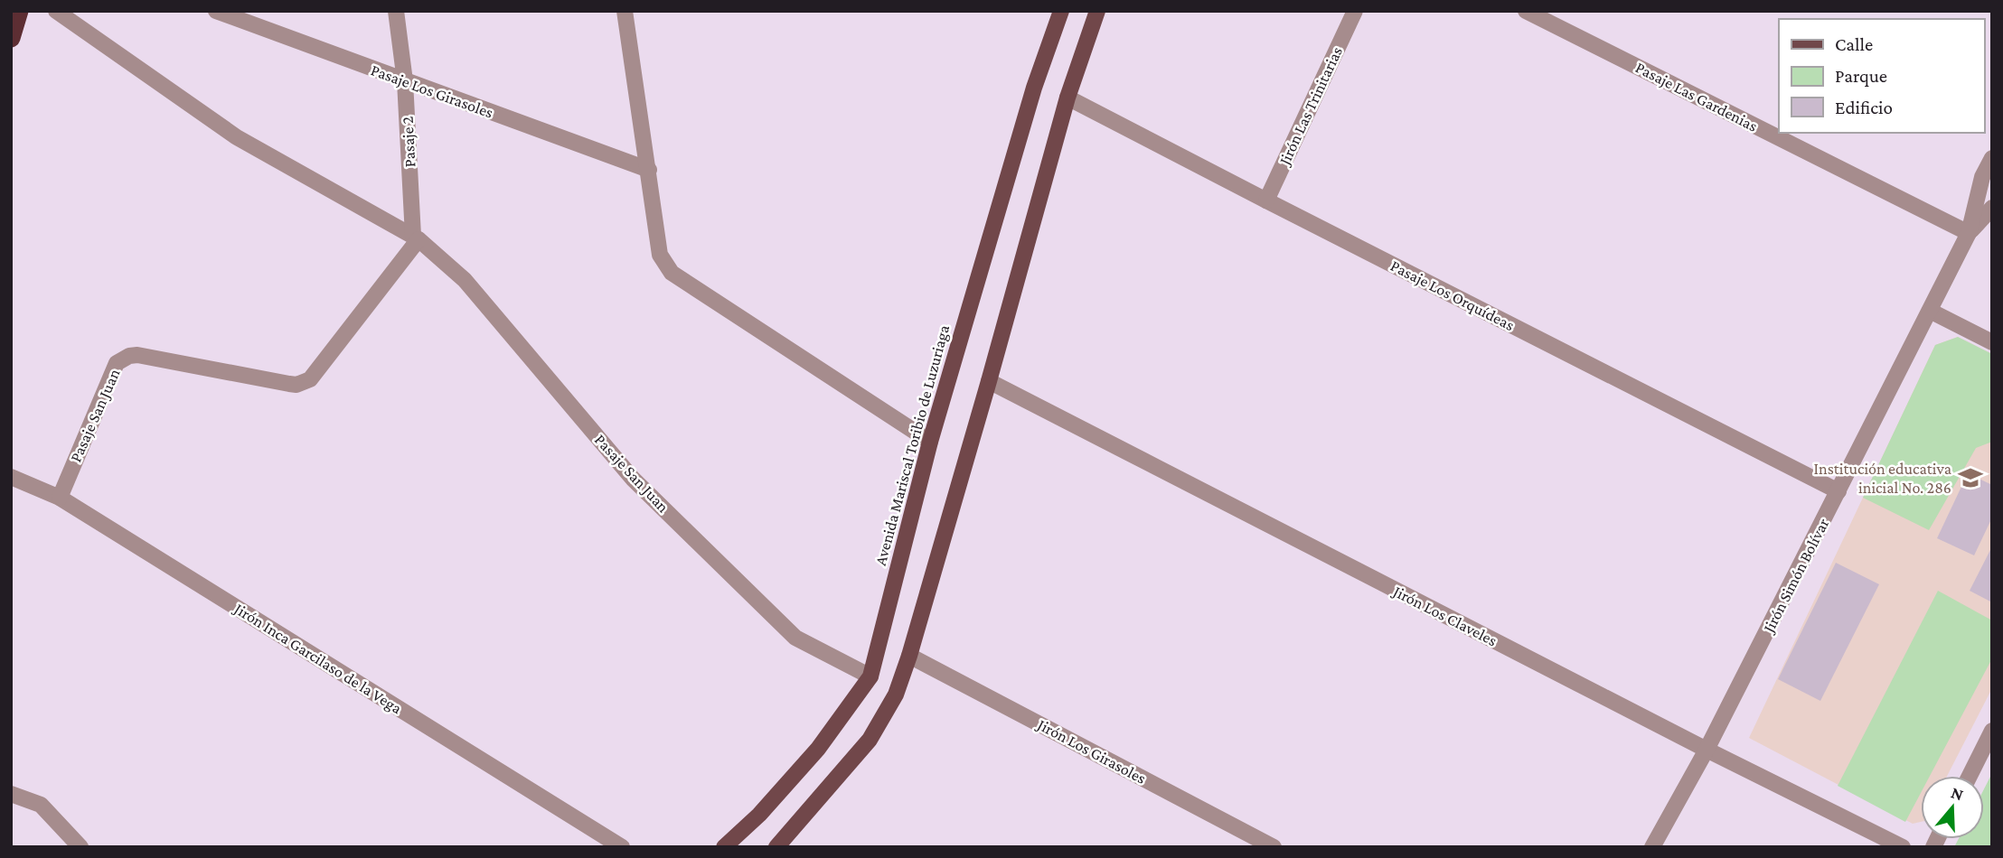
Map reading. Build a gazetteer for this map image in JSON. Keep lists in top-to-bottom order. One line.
{"streets":{"main road":["Avenida Mariscal Toribio de Luzuriaga"],"street":["Pasaje Los Girasoles","Pasaje Las Gardenias","Jirón Las Trinitarias","Pasaje 2","Pasaje Los Orquídeas","Pasaje San Juan","Jirón Simón Bolívar","Jirón Los Claveles","Jirón Inca Garcilaso de la Vega","Jirón Los Girasoles"]},"crossings":[["Pasaje Los Girasoles","Pasaje 2"],["Pasaje Las Gardenias","Jirón Simón Bolívar"],["Jirón Las Trinitarias","Pasaje Los Orquídeas"],["Pasaje 2","Pasaje San Juan"],["Pasaje Los Orquídeas","Jirón Simón Bolívar"],["Pasaje San Juan","Avenida Mariscal Toribio de Luzuriaga"],["Pasaje San Juan","Jirón Inca Garcilaso de la Vega"],["Jirón Simón Bolívar","Jirón Los Claveles"]],"places":{"school or university":["Institución educativa inicial No. 286"]},"legend":["Calle","Parque","Edificio"],"north":"top"}
